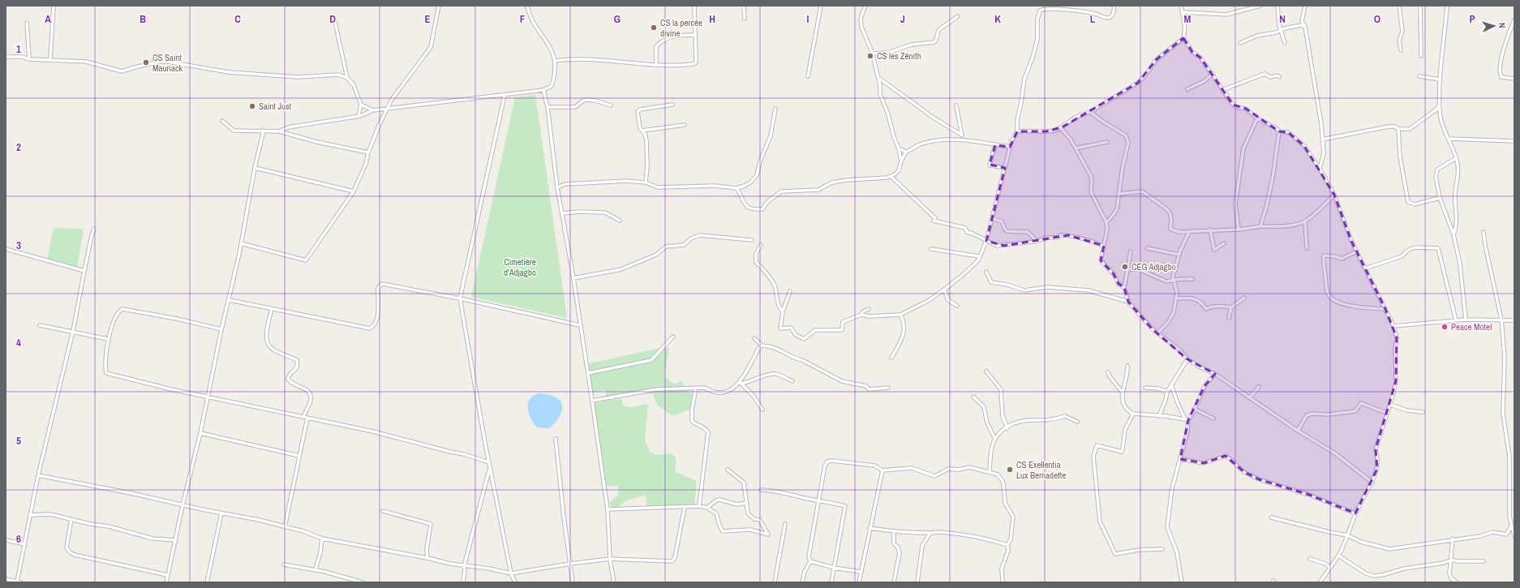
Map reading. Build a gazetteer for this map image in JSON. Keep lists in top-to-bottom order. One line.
{"parks":["Cimetière d'Adjagbo"],"places":["CS la percée divine","CS les Zénith","CS Saint Mauriack","Saint Just","CEG Adjagbo","Peace Motel","CS Exellentia Lux Bernadette"],"north":"right","grid":{"columns":["A","B","C","D","E","F","G","H","I","J","K","L","M","N","O","P"],"rows":["1","2","3","4","5","6"]}}
